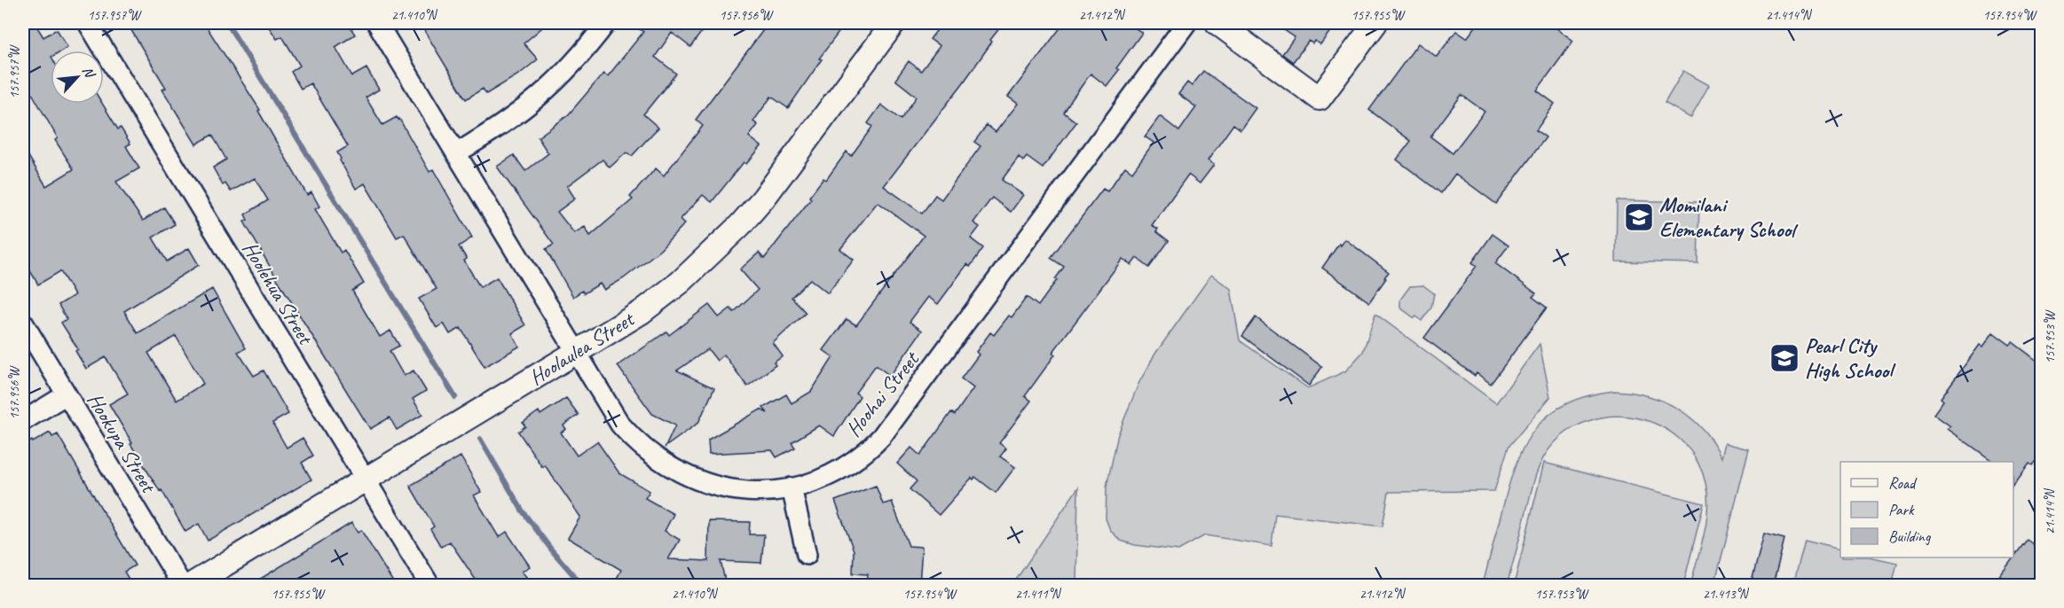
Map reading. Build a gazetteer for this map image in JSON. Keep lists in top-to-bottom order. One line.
{"streets":{"street":["Hoolehua Street","Hoolaulea Street","Hoohai Street","Hookupa Street"]},"crossings":[["Hoolehua Street","Hoolaulea Street"],["Hoolaulea Street","Hoohai Street"]],"places":{"school or university":["Momilani Elementary School","Pearl City High School"]},"legend":["Road","Park","Building"],"north":"top right","coordinates":["157.957°W","21.410°N","157.956°W","21.412°N","157.955°W","21.414°N","157.954°W","157.953°W","21.411°N","21.413°N"]}
